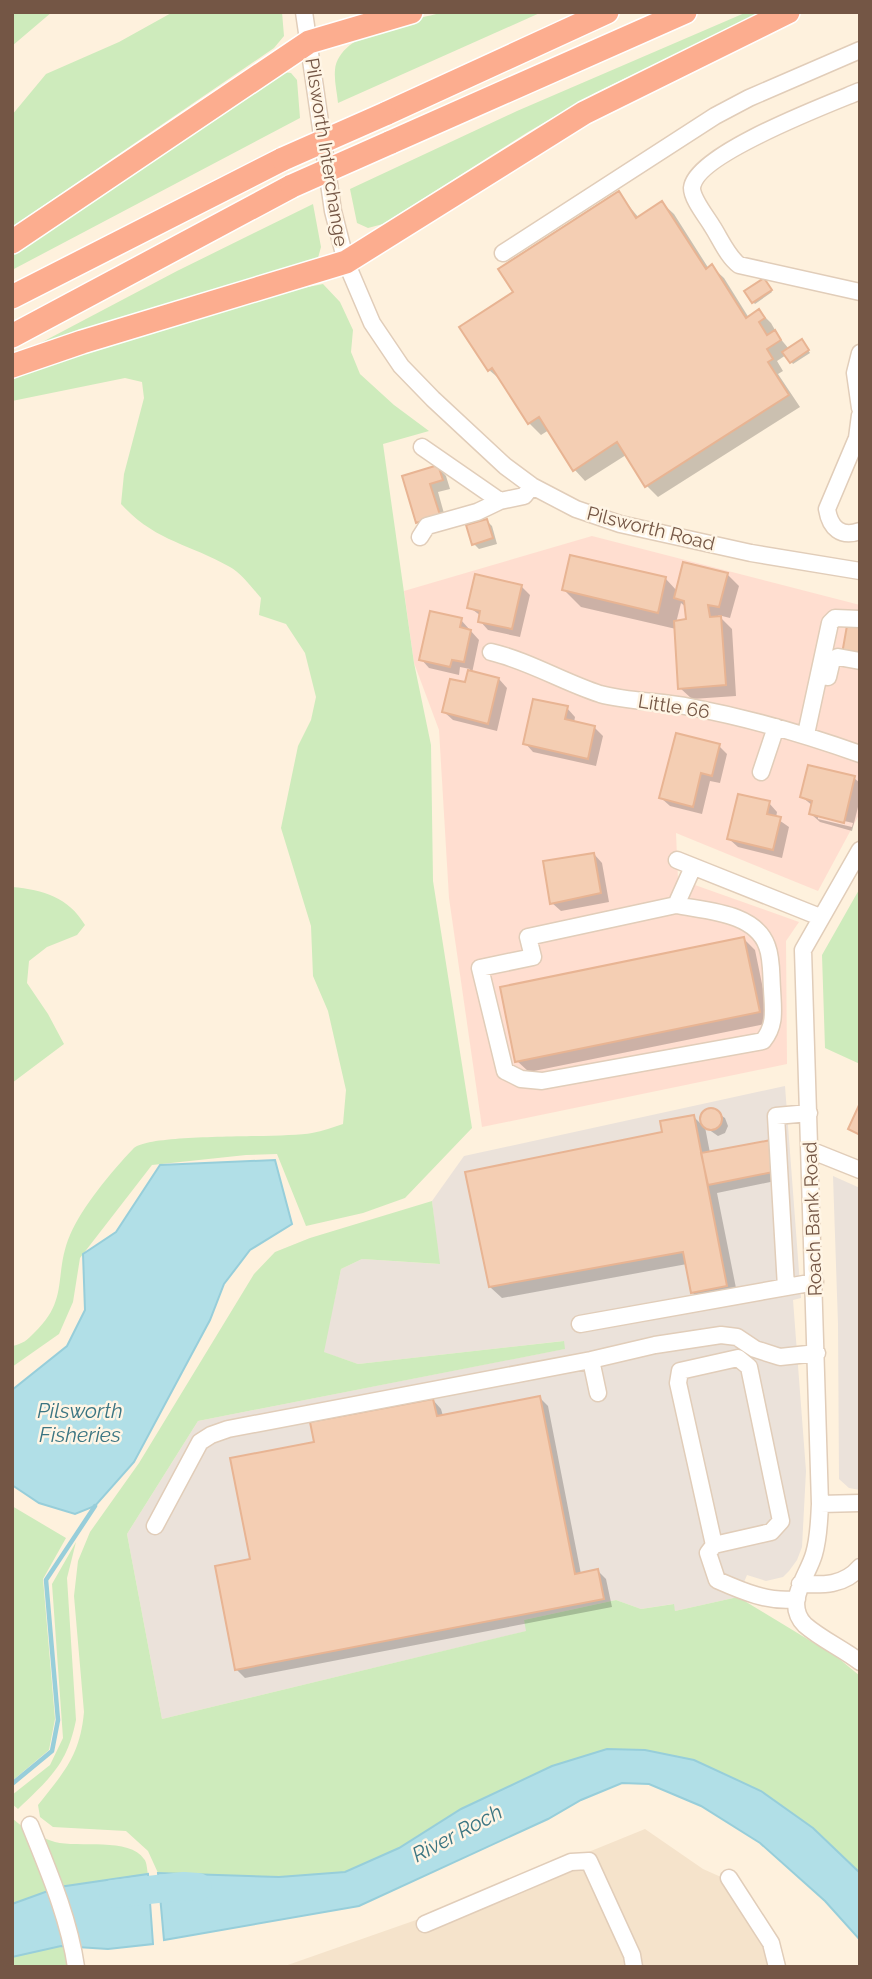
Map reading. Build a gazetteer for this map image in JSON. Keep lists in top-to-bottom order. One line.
{"streets":{"street":["Pilsworth Interchange","Pilsworth Road","Little 66","Roach Bank Road"]},"crossings":[["Pilsworth Interchange","Pilsworth Road"]],"water":["Pilsworth Fisheries","River Roch"]}
